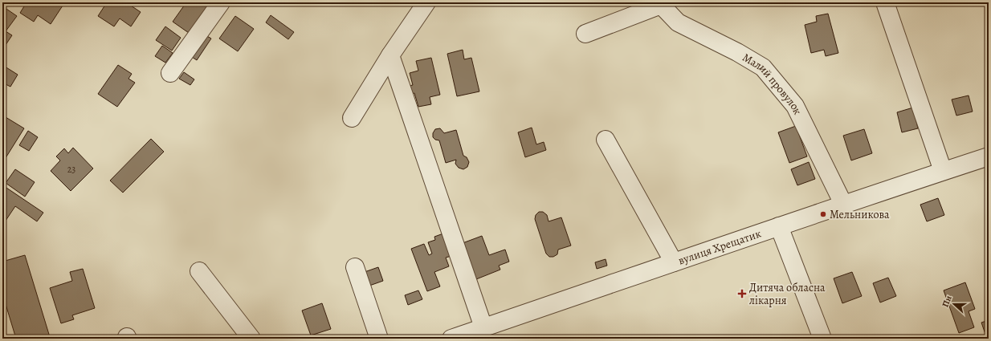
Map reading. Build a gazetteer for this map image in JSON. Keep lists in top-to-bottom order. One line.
{"streets":{"street":["Малий провулок","вулиця Хрещатик"]},"crossings":[["Малий провулок","вулиця Хрещатик"]],"places":{"other":["Мельникова"],"health":["Дитяча обласна лікарня"]},"house_numbers":["23"],"north":"left"}
